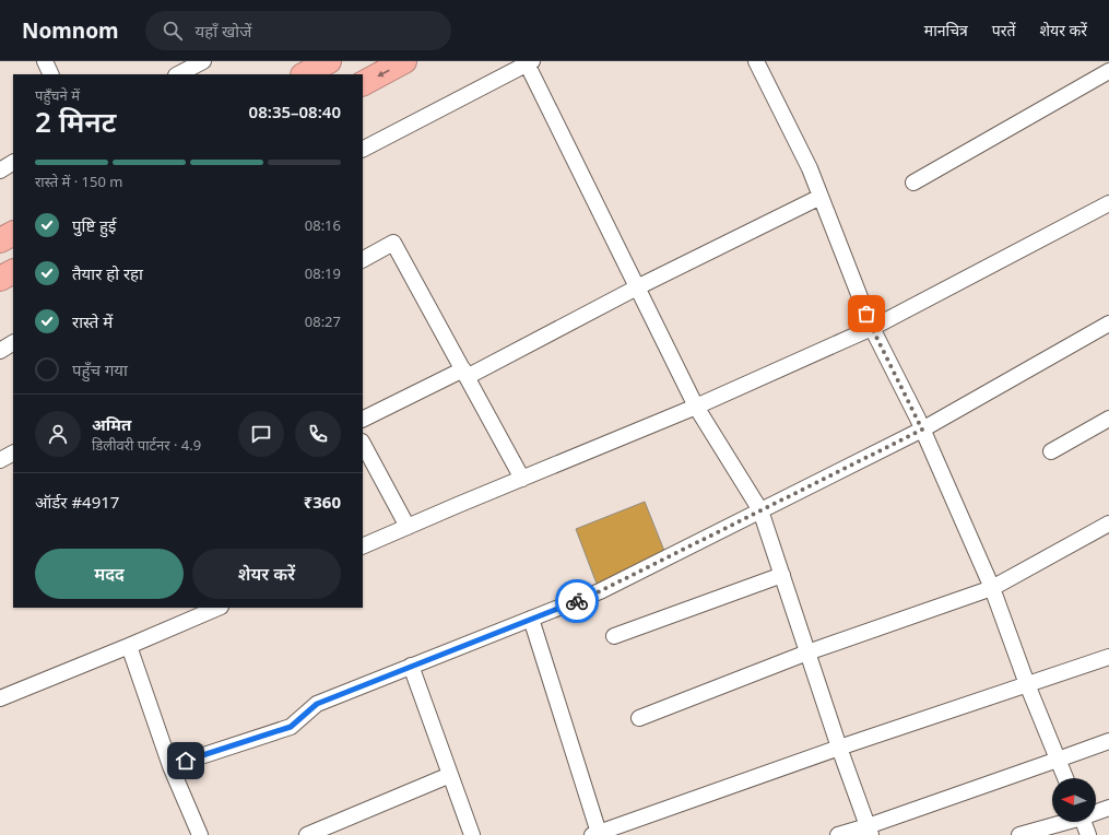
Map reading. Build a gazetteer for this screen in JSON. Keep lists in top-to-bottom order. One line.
{"north":"left","page":{"header":"Nomnom","search":"यहाँ खोजें","nav":["मानचित्र","परतें","शेयर करें"],"heading":["2 मिनट","पहुँचने में","08:35–08:40"],"panel":["अमित","डिलीवरी पार्टनर · 4.9","ऑर्डर #4917","₹360"],"bar":"रास्ते में · 150 m","list":[["पुष्टि हुई","08:16"],["तैयार हो रहा","08:19"],["रास्ते में","08:27"],"पहुँच गया"],"buttons":["मदद","शेयर करें"]}}
